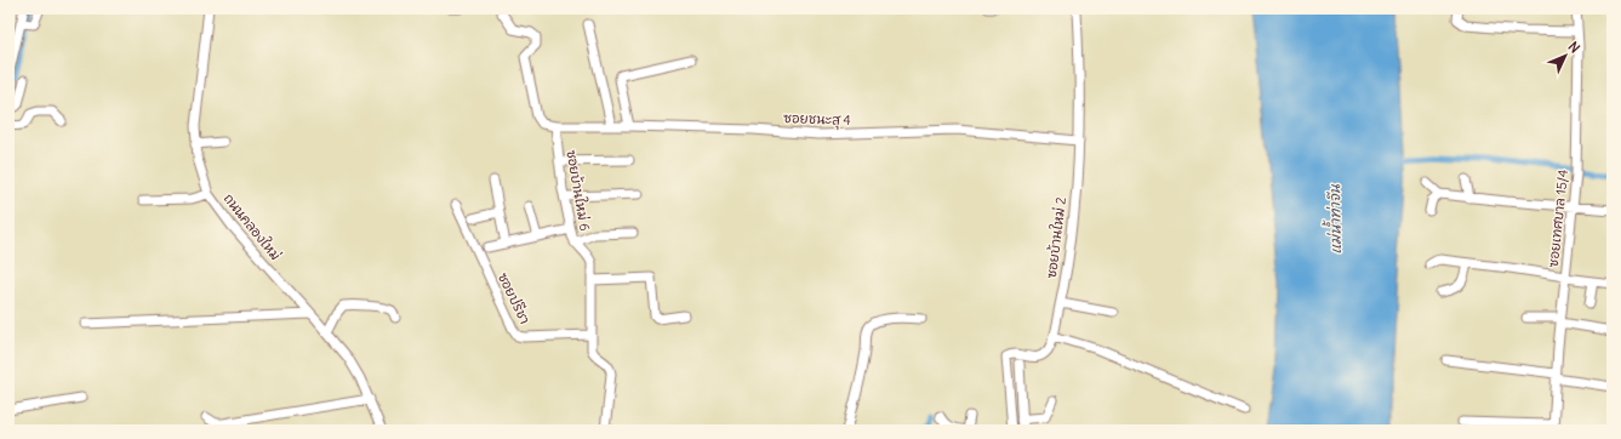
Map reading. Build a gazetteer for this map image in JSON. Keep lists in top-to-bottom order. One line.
{"streets":{"street":["ซอยชนะสุ 4","ซอยบ้านใหม่ 6","ซอยเทศบาล 15/4","ถนนคลองใหม่","ซอยบ้านใหม่ 2","ซอยปรีชา"]},"crossings":[["ซอยชนะสุ 4","ซอยบ้านใหม่ 6"],["ซอยชนะสุ 4","ซอยบ้านใหม่ 2"],["ซอยบ้านใหม่ 6","ซอยปรีชา"]],"water":["แม่น้ำท่าจีน"],"north":"top right"}
